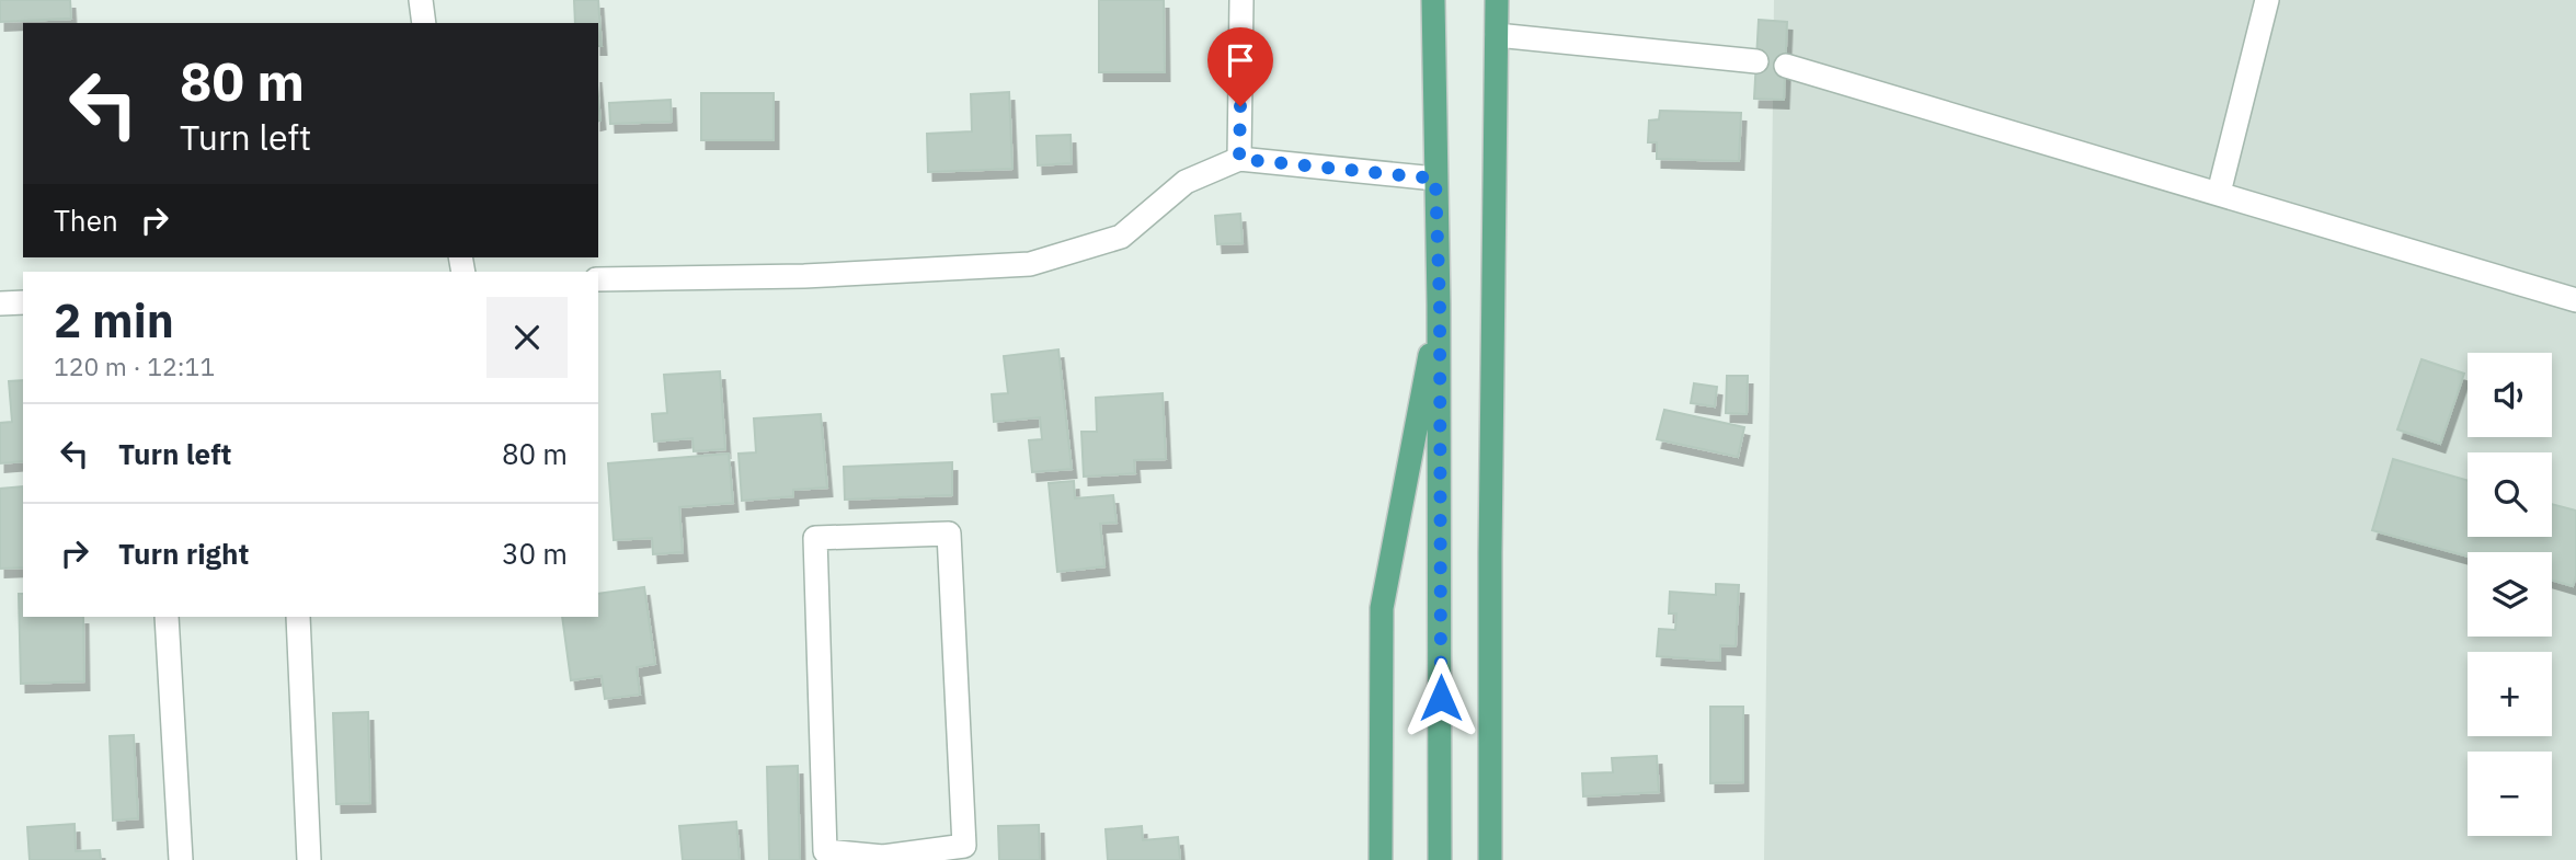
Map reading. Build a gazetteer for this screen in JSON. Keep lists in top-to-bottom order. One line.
{"page":{"turn":["80 m","Turn left"],"then":"Then","heading":["2 min","120 m · 12:11"],"map_buttons":["+","−"],"list":[{"name":"Turn left","value":"80 m"},{"name":"Turn right","value":"30 m"}]}}
